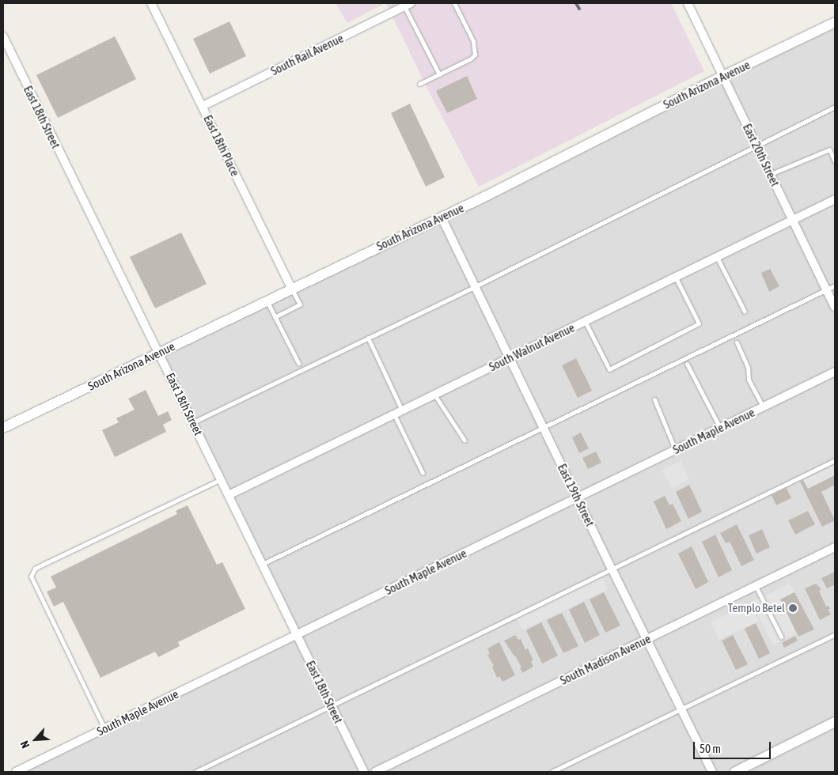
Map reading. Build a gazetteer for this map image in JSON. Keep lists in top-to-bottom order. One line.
{"streets":{"street":["South Rail Avenue","South Arizona Avenue","East 18th Street","East 18th Place","East 20th Street","South Walnut Avenue","South Maple Avenue","East 19th Street","South Madison Avenue"]},"crossings":[["South Rail Avenue","East 18th Place"],["South Arizona Avenue","East 18th Street"],["South Arizona Avenue","East 18th Place"],["South Arizona Avenue","East 20th Street"],["South Arizona Avenue","East 19th Street"],["East 18th Street","South Walnut Avenue"],["East 18th Street","South Maple Avenue"],["East 20th Street","South Walnut Avenue"],["South Walnut Avenue","East 19th Street"],["South Maple Avenue","East 19th Street"],["East 19th Street","South Madison Avenue"]],"places":["Templo Betel"],"scale_bar":"50 m","north":"bottom left"}
